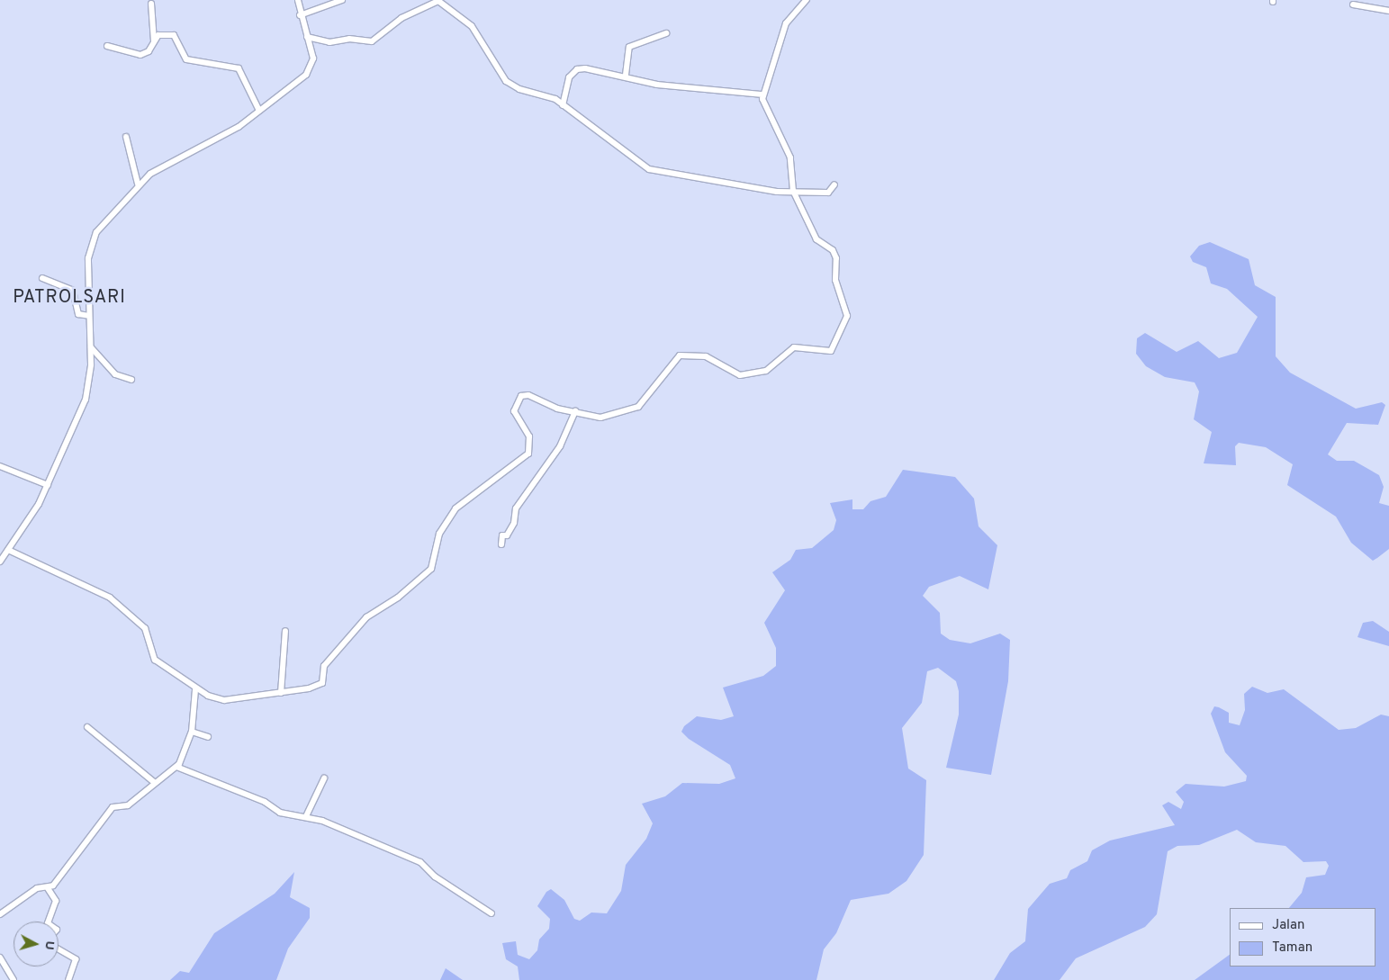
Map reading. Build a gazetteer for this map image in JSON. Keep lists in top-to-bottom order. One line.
{"districts":["PATROLSARI"],"legend":["Jalan","Taman"],"north":"right"}
